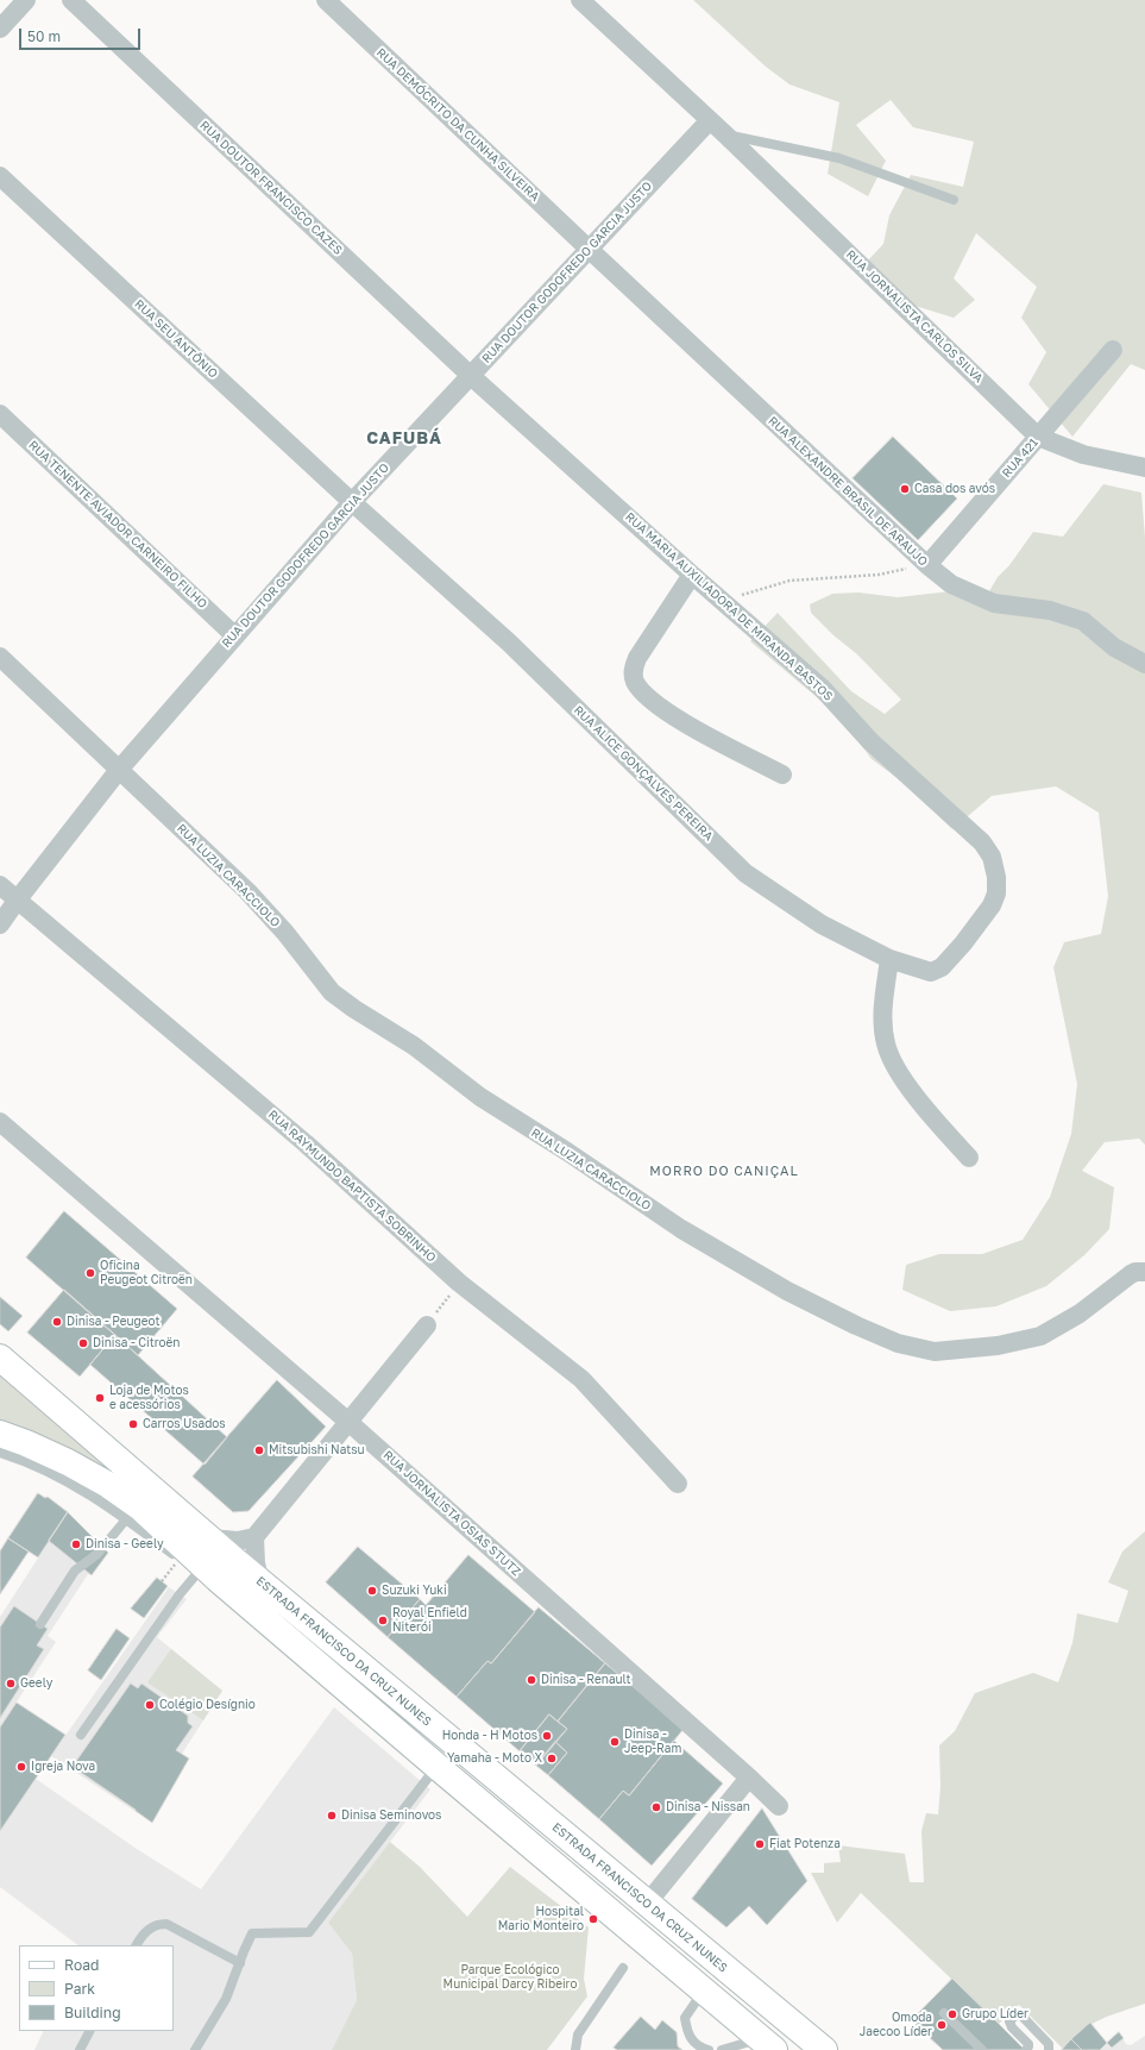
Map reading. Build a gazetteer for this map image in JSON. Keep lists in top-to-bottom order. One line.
{"streets":{"main road":["ESTRADA FRANCISCO DA CRUZ NUNES"],"street":["RUA DEMÓCRITO DA CUNHA SILVEIRA","RUA DOUTOR FRANCISCO CAZES","RUA DOUTOR GODOFREDO GARCIA JUSTO","RUA JORNALISTA CARLOS SILVA","RUA SEU ANTÔNIO","RUA 421","RUA ALEXANDRE BRASIL DE ARAUJO","RUA TENENTE AVIADOR CARNEIRO FILHO","RUA MARIA AUXILIADORA DE MIRANDA BASTOS","RUA ALICE GONÇALVES PEREIRA","RUA LUZIA CARACCIOLO","RUA RAYMUNDO BAPTISTA SOBRINHO","RUA JORNALISTA OSIAS STUTZ"]},"crossings":[["RUA DEMÓCRITO DA CUNHA SILVEIRA","RUA DOUTOR GODOFREDO GARCIA JUSTO"],["RUA DEMÓCRITO DA CUNHA SILVEIRA","RUA ALEXANDRE BRASIL DE ARAUJO"],["RUA DOUTOR FRANCISCO CAZES","RUA DOUTOR GODOFREDO GARCIA JUSTO"],["RUA DOUTOR FRANCISCO CAZES","RUA MARIA AUXILIADORA DE MIRANDA BASTOS"],["RUA DOUTOR GODOFREDO GARCIA JUSTO","RUA JORNALISTA CARLOS SILVA"],["RUA DOUTOR GODOFREDO GARCIA JUSTO","RUA SEU ANTÔNIO"],["RUA DOUTOR GODOFREDO GARCIA JUSTO","RUA ALEXANDRE BRASIL DE ARAUJO"],["RUA DOUTOR GODOFREDO GARCIA JUSTO","RUA TENENTE AVIADOR CARNEIRO FILHO"],["RUA DOUTOR GODOFREDO GARCIA JUSTO","RUA MARIA AUXILIADORA DE MIRANDA BASTOS"],["RUA DOUTOR GODOFREDO GARCIA JUSTO","RUA ALICE GONÇALVES PEREIRA"],["RUA DOUTOR GODOFREDO GARCIA JUSTO","RUA LUZIA CARACCIOLO"],["RUA DOUTOR GODOFREDO GARCIA JUSTO","RUA RAYMUNDO BAPTISTA SOBRINHO"],["RUA JORNALISTA CARLOS SILVA","RUA 421"],["RUA SEU ANTÔNIO","RUA ALICE GONÇALVES PEREIRA"],["RUA 421","RUA ALEXANDRE BRASIL DE ARAUJO"],["RUA MARIA AUXILIADORA DE MIRANDA BASTOS","RUA ALICE GONÇALVES PEREIRA"]],"districts":["CAFUBÁ","MORRO DO CANIÇAL"],"parks":["Parque Ecológico Municipal Darcy Ribeiro"],"places":["Casa dos avós","Oficina Peugeot Citroën","Dinisa - Peugeot","Dinisa - Citroën","Loja de Motos e acessórios","Carros Usados","Mitsubishi Natsu","Dinisa - Geely","Suzuki Yuki","Royal Enfield Niterói","Dinisa - Renault","Geely","Colégio Desígnio","Honda - H Motos","Dinisa - Jeep-Ram","Yamaha - Moto X","Igreja Nova","Dinisa - Nissan","Dinisa Seminovos","Fiat Potenza","Hospital Mario Monteiro","Grupo Líder","Omoda Jaecoo Líder"],"legend":["Road","Park","Building"],"scale_bar":"50 m"}
